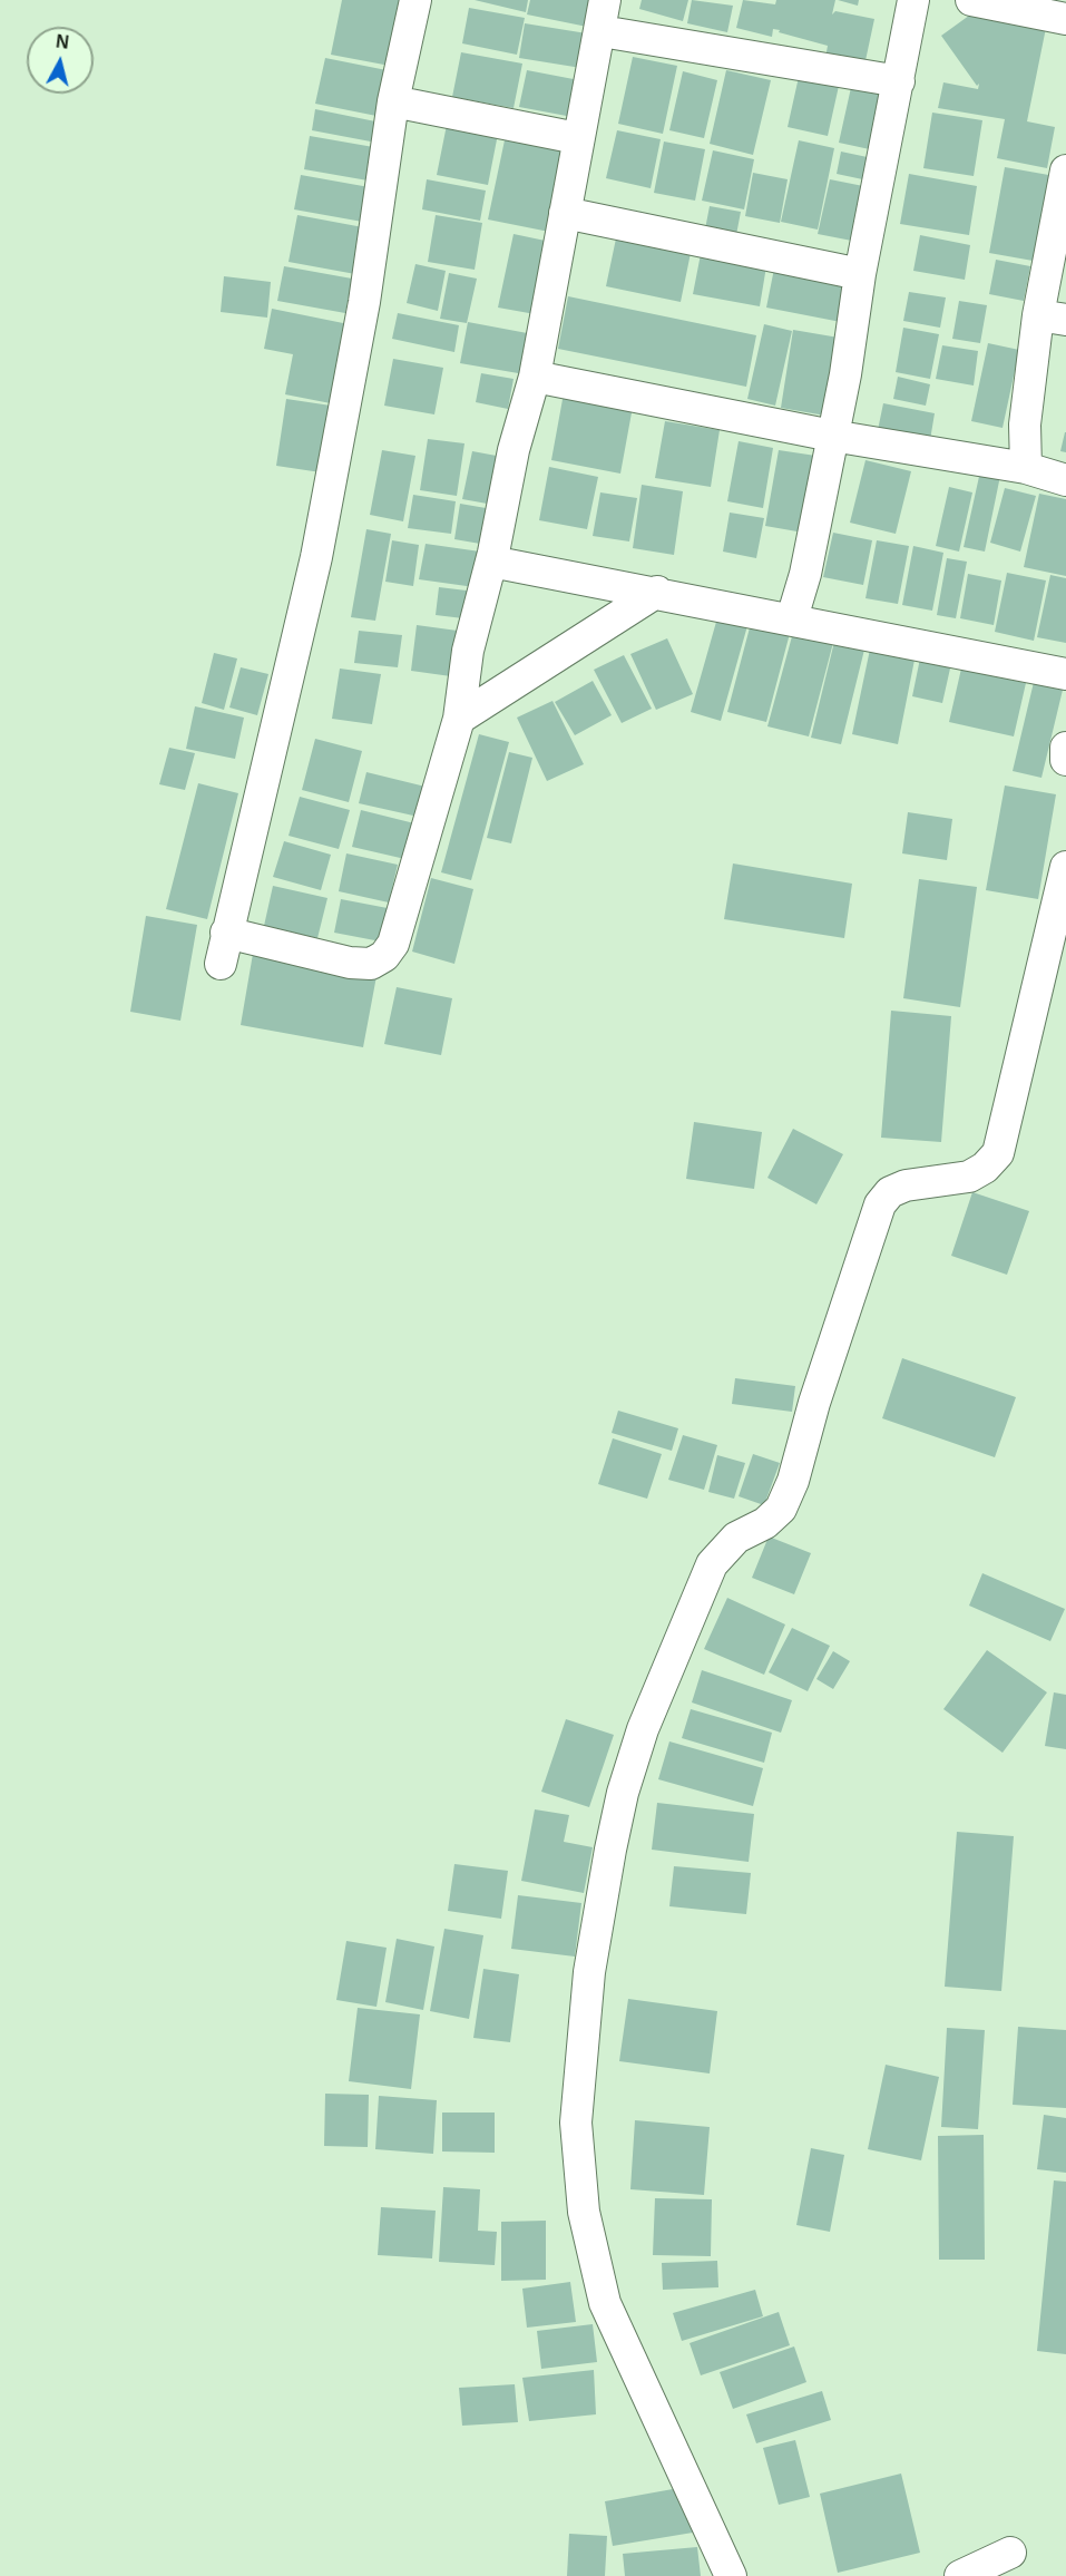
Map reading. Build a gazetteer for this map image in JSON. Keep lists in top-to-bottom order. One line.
{"north":"top"}
